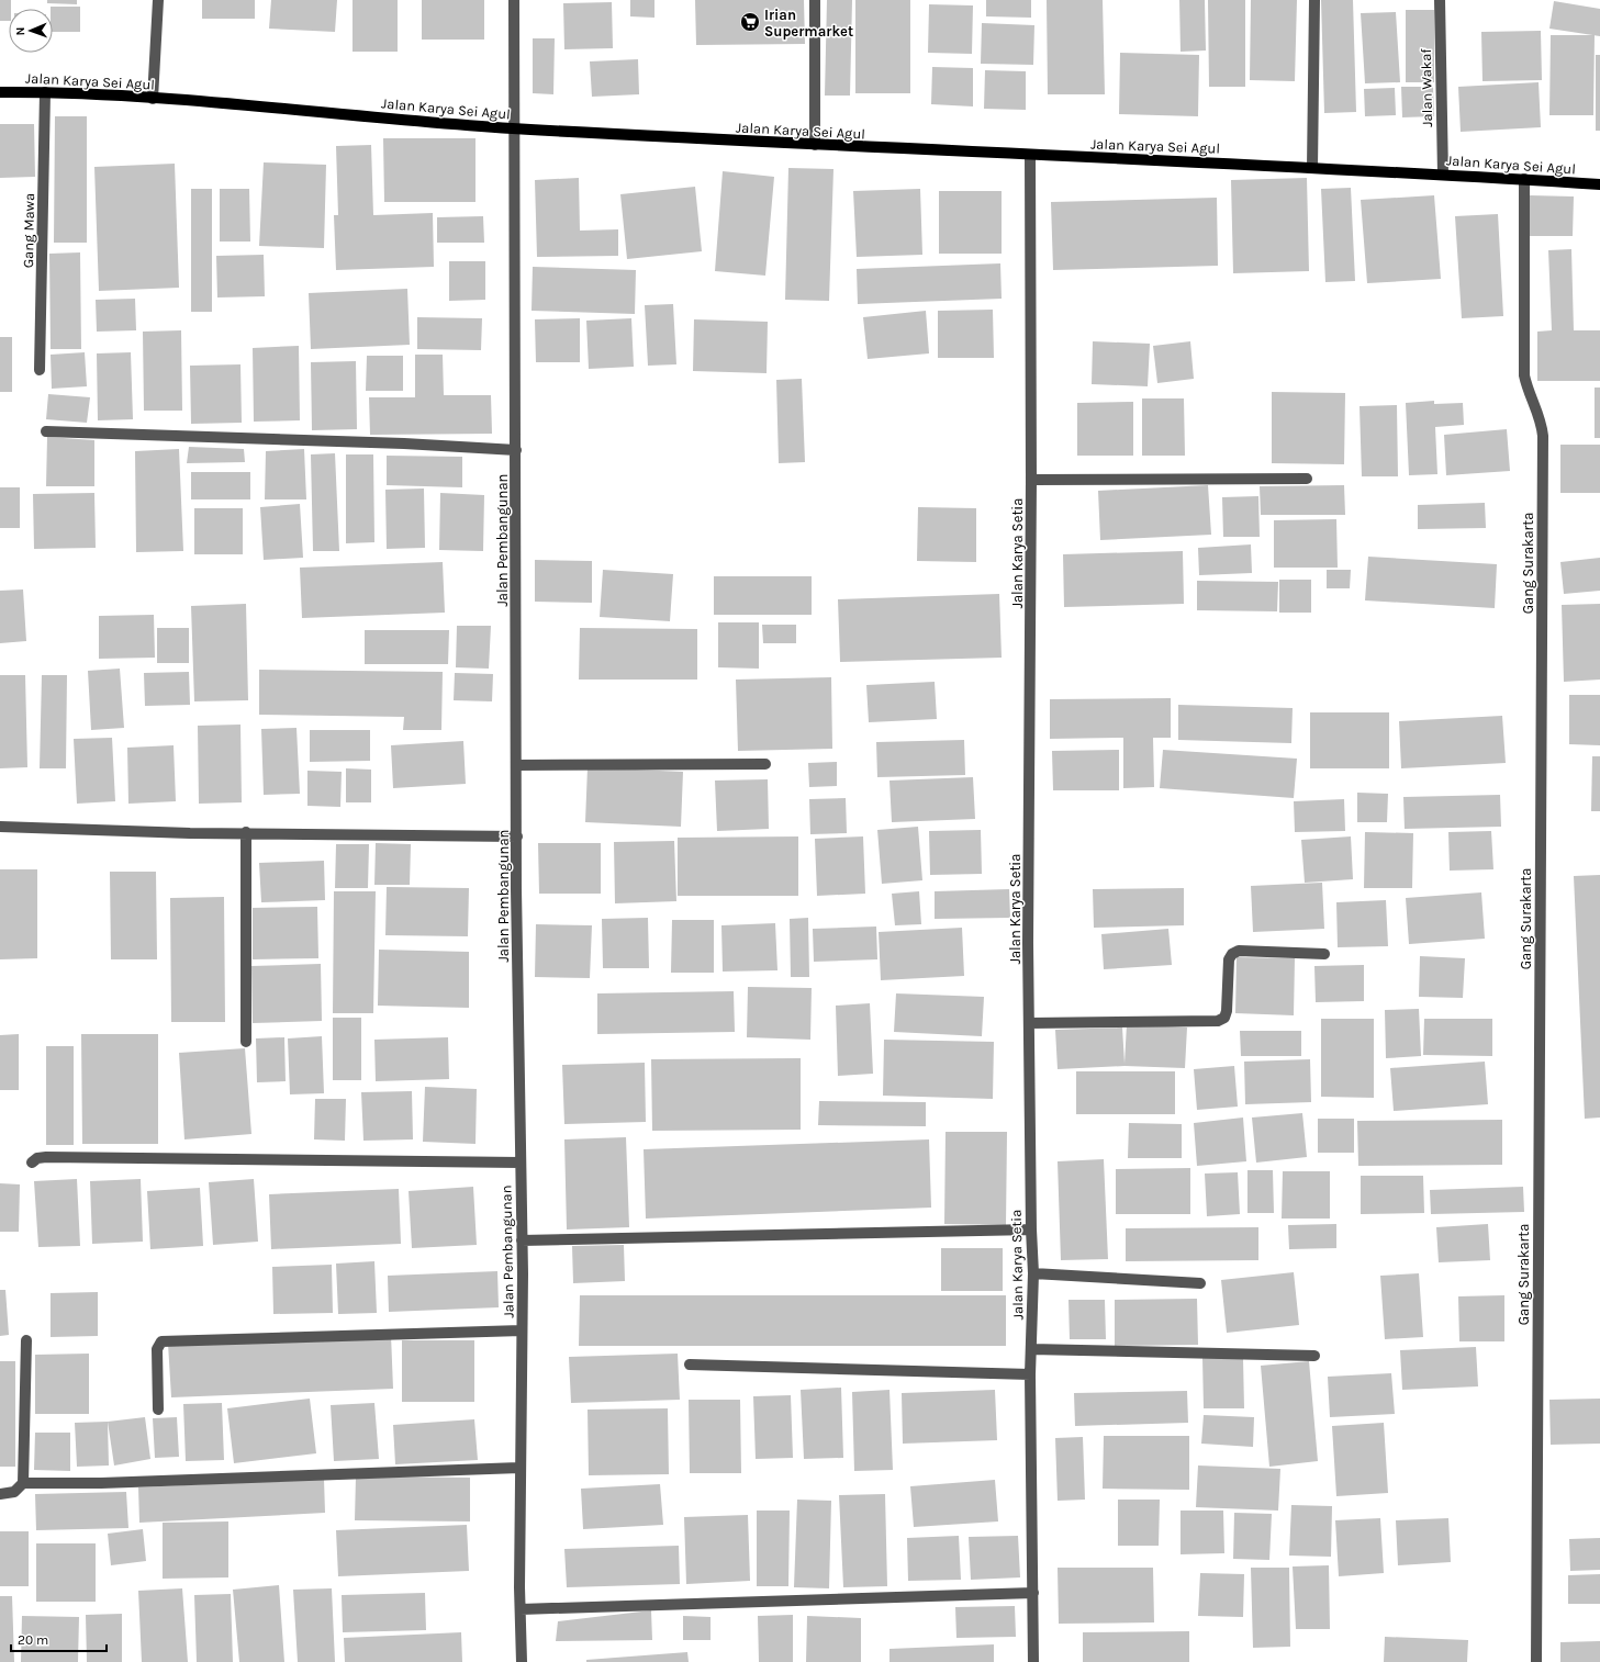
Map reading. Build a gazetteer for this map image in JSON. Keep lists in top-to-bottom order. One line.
{"streets":{"main road":["Jalan Karya Sei Agul"],"street":["Jalan Wakaf","Gang Mawa","Jalan Pembangunan","Jalan Karya Setia","Gang Surakarta"]},"crossings":[["Jalan Karya Sei Agul","Jalan Wakaf"],["Jalan Karya Sei Agul","Gang Mawa"],["Jalan Karya Sei Agul","Jalan Pembangunan"],["Jalan Karya Sei Agul","Jalan Karya Setia"],["Jalan Karya Sei Agul","Gang Surakarta"]],"places":{"supermarket":["Irian Supermarket"]},"scale_bar":"20 m","north":"left"}
